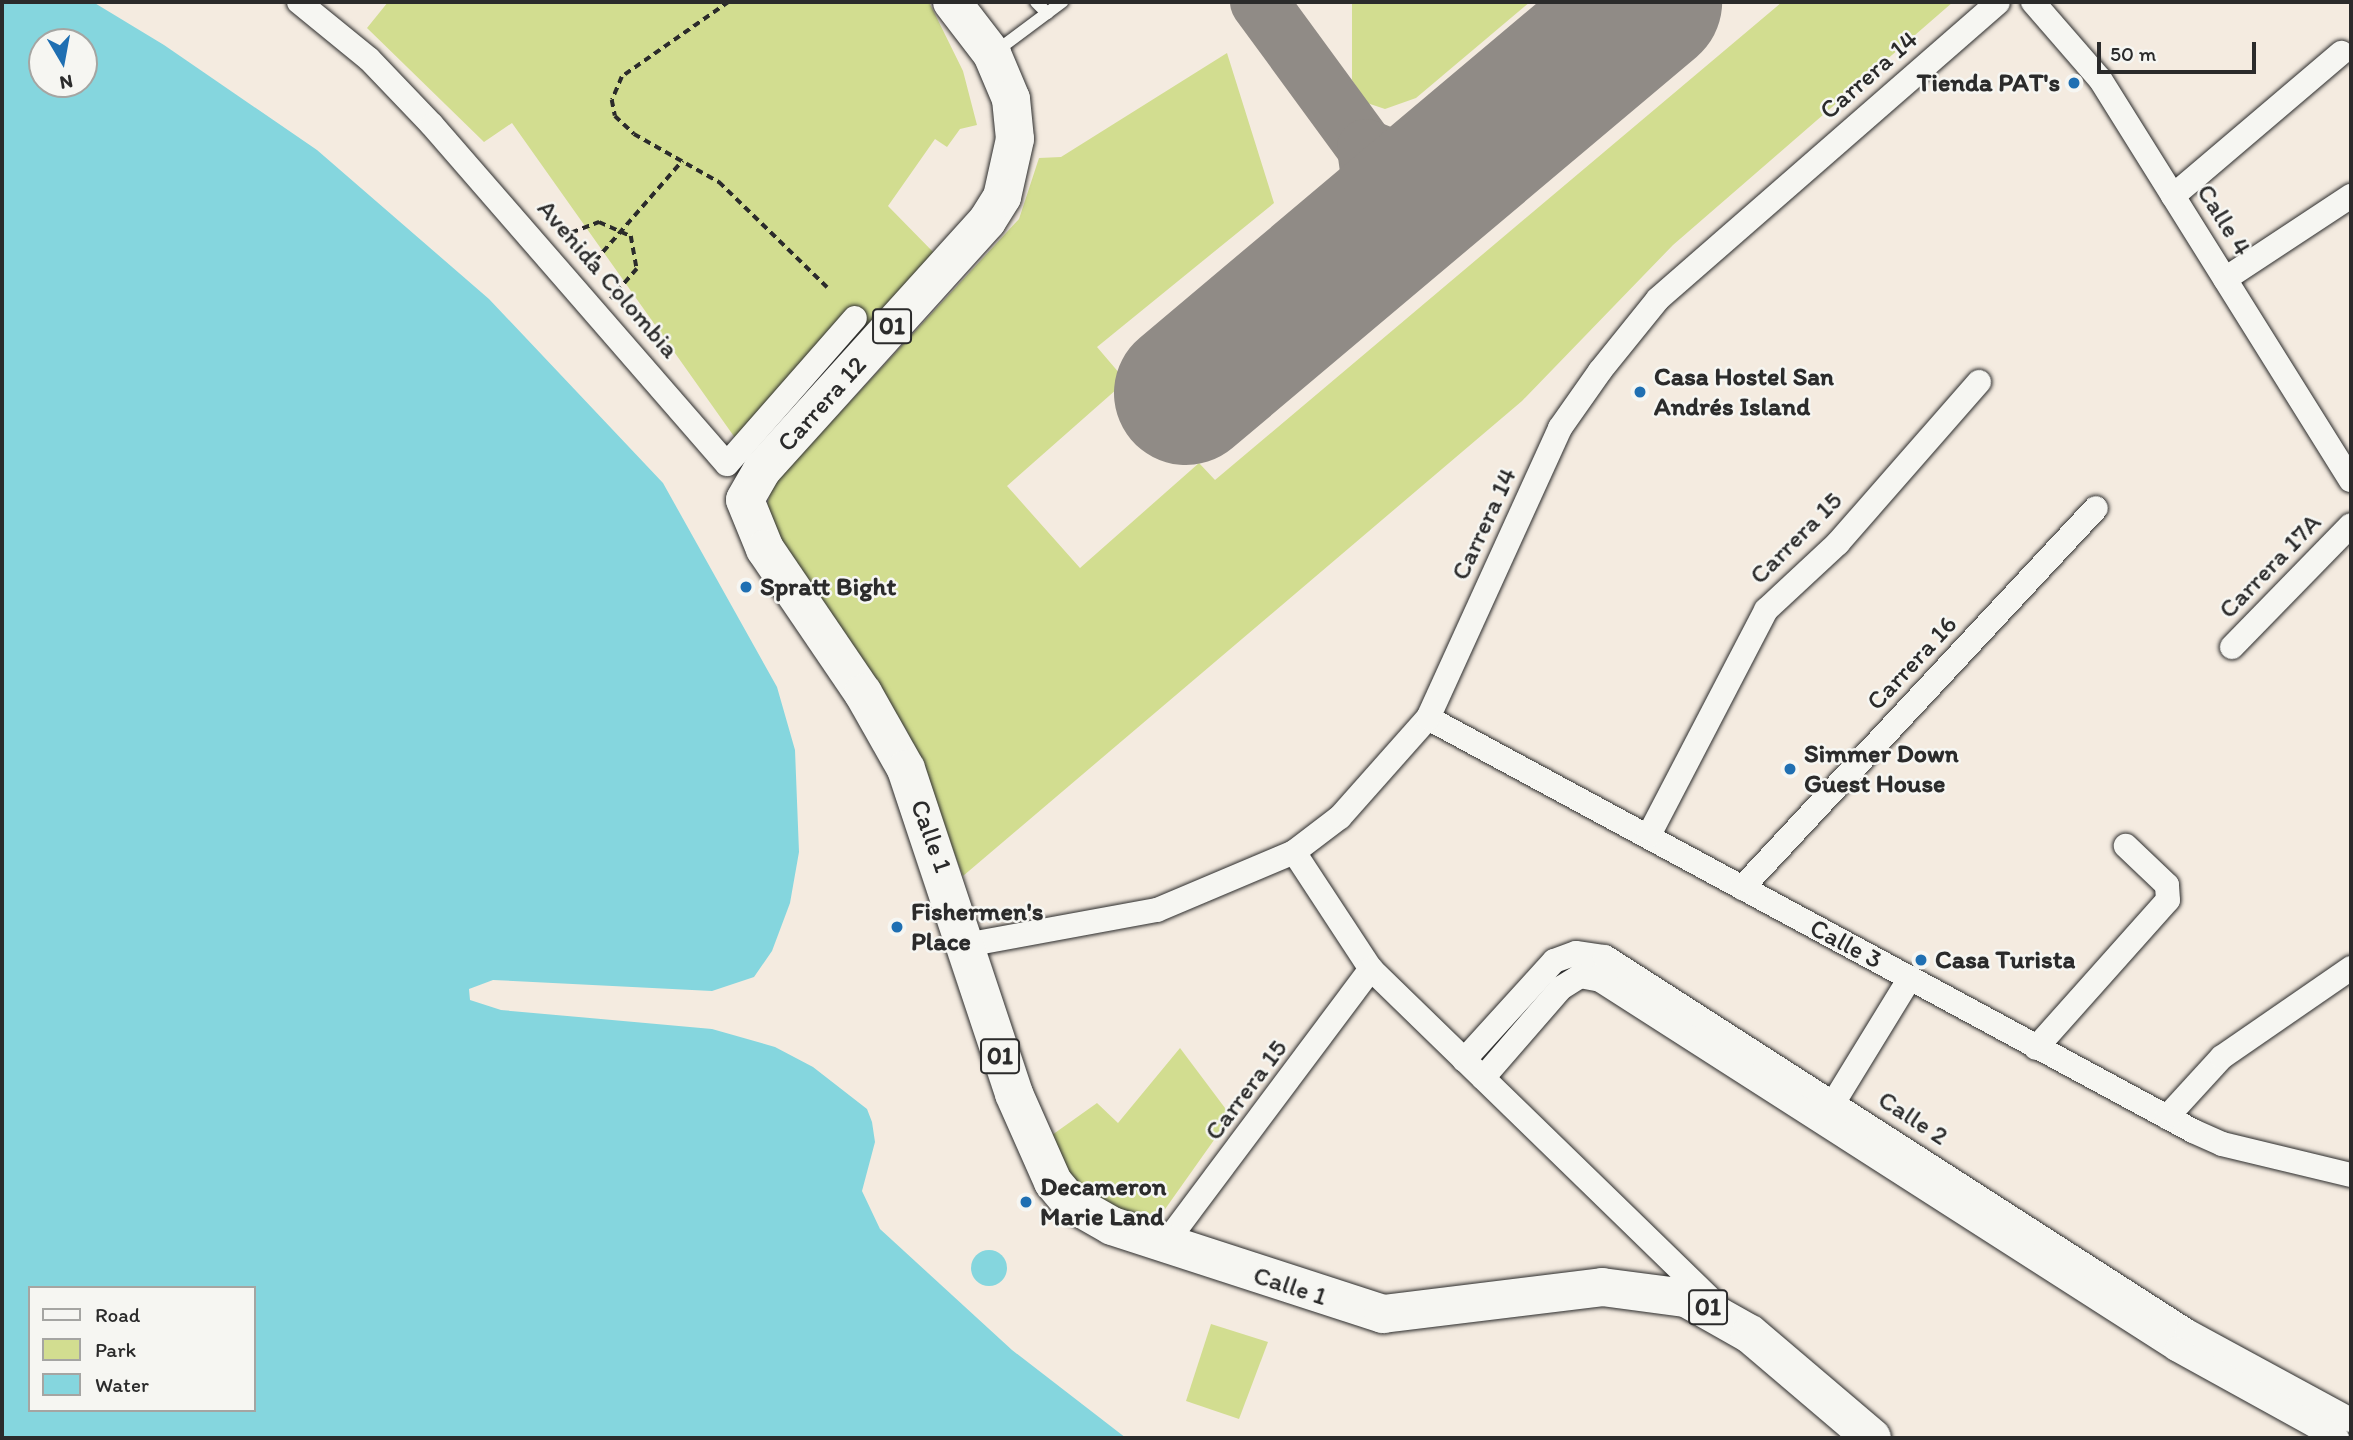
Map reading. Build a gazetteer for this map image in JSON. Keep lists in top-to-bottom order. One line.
{"streets":{"highway":["01","Carrera 12","Calle 1"],"street":["Carrera 14","Calle 4","Avenida Colombia","Carrera 15","Carrera 17A","Carrera 16","Calle 3","Calle 2"]},"crossings":[["Carrera 14","Calle 1"],["Carrera 14","Calle 3"],["01","Carrera 12"],["01","Calle 1"],["Carrera 12","Calle 1"],["Carrera 15","Calle 1"],["Carrera 15","Calle 3"],["Carrera 16","Calle 3"]],"places":["Tienda PAT's","Casa Hostel San Andrés Island","Spratt Bight","Simmer Down Guest House","Fishermen's Place","Casa Turista","Decameron Marie Land"],"legend":["Road","Park","Water"],"scale_bar":"50 m","north":"bottom"}
